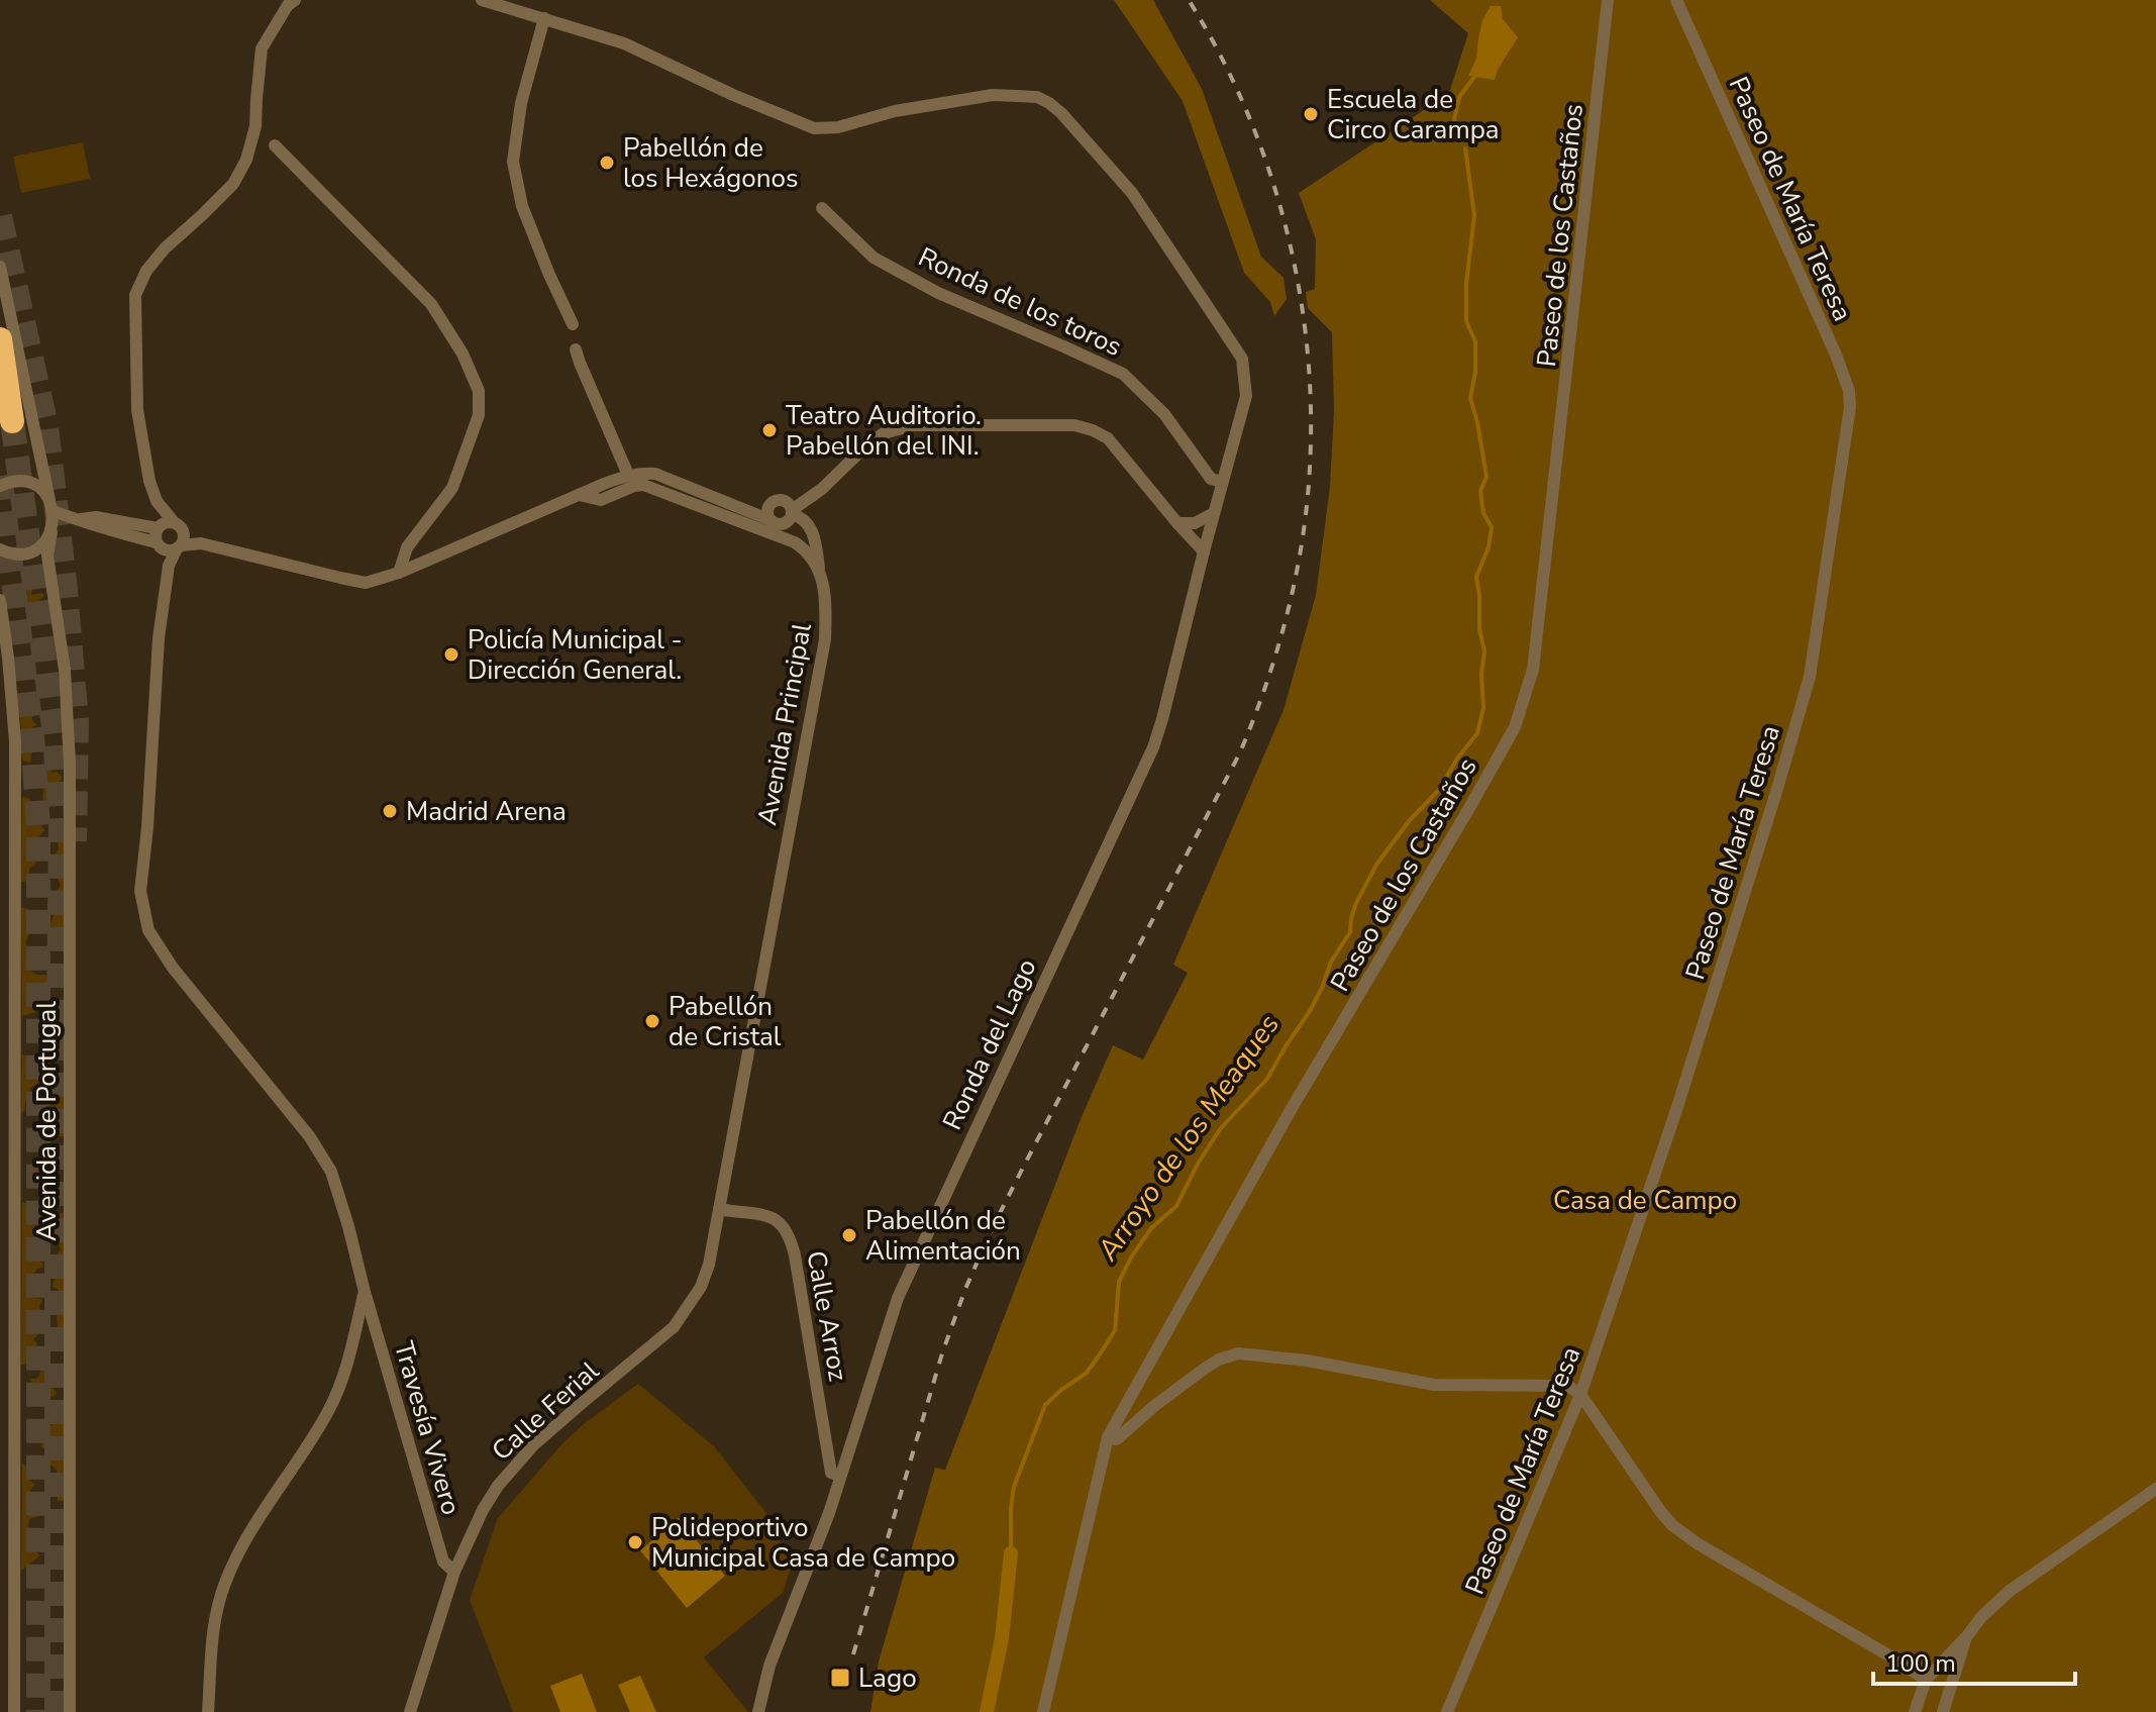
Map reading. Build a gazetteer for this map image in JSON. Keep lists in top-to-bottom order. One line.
{"streets":{"street":["Paseo de María Teresa","Paseo de los Castaños","Ronda de los toros","Avenida Principal","Ronda del Lago","Avenida de Portugal","Calle Arroz","Calle Ferial","Travesía Vivero"]},"crossings":[["Ronda de los toros","Ronda del Lago"],["Avenida Principal","Calle Arroz"],["Avenida Principal","Calle Ferial"],["Ronda del Lago","Calle Arroz"],["Calle Arroz","Calle Ferial"],["Calle Ferial","Travesía Vivero"]],"water":["Arroyo de los Meaques"],"parks":["Casa de Campo"],"places":{"other":["Escuela de Circo Carampa","Pabellón de los Hexágonos","Teatro Auditorio. Pabellón del INI.","Policía Municipal - Dirección General.","Madrid Arena","Pabellón de Cristal","Pabellón de Alimentación","Polideportivo Municipal Casa de Campo"],"transit":["Lago"]},"scale_bar":"100 m"}
